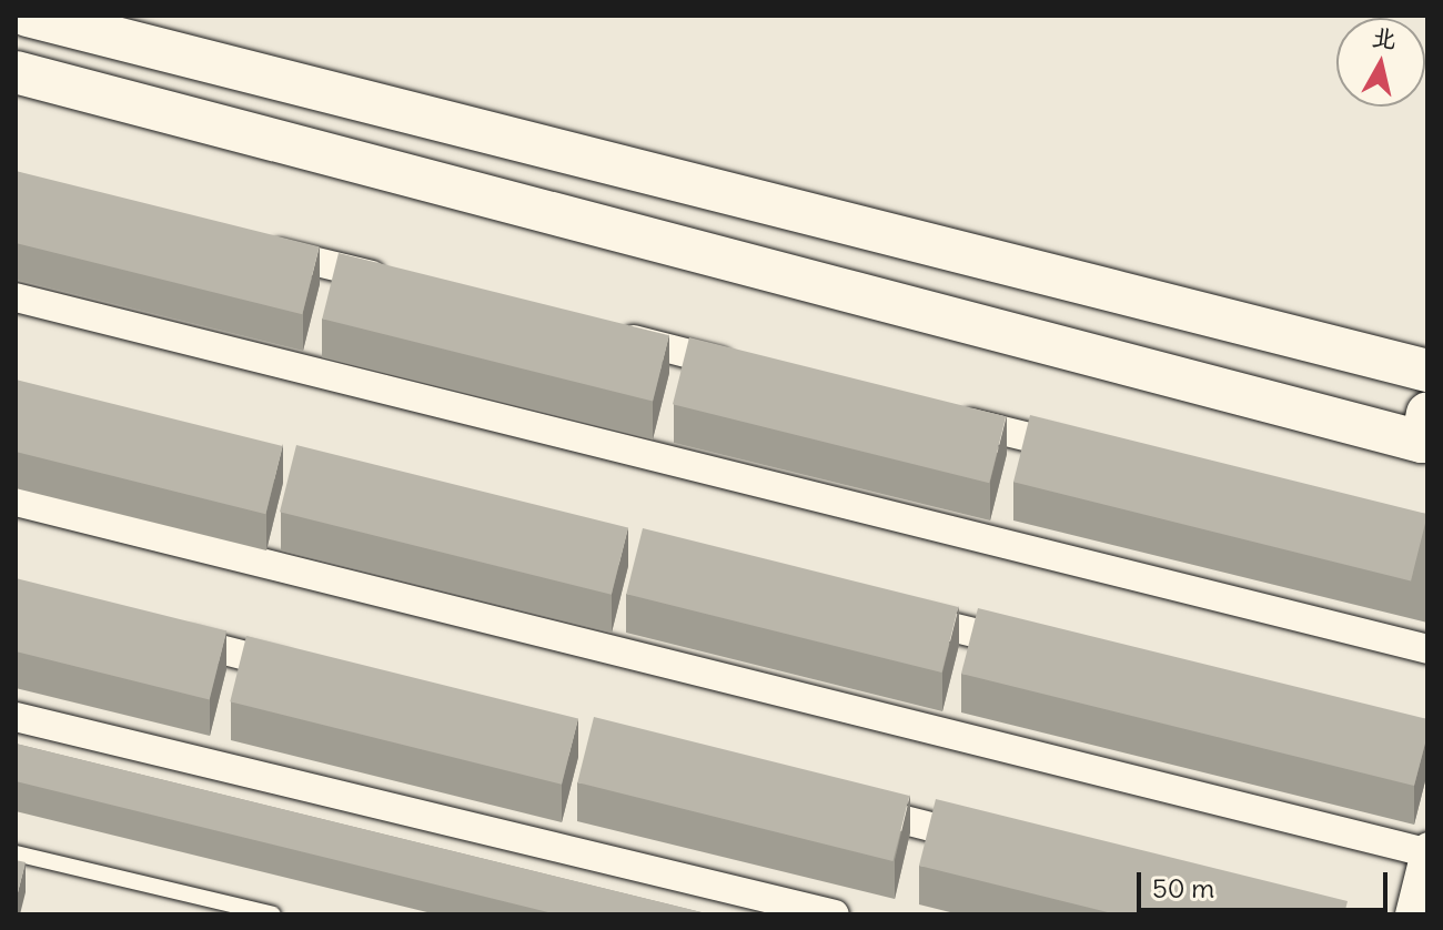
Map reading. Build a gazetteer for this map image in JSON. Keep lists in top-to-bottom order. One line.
{"scale_bar":"50 m","north":"top"}
